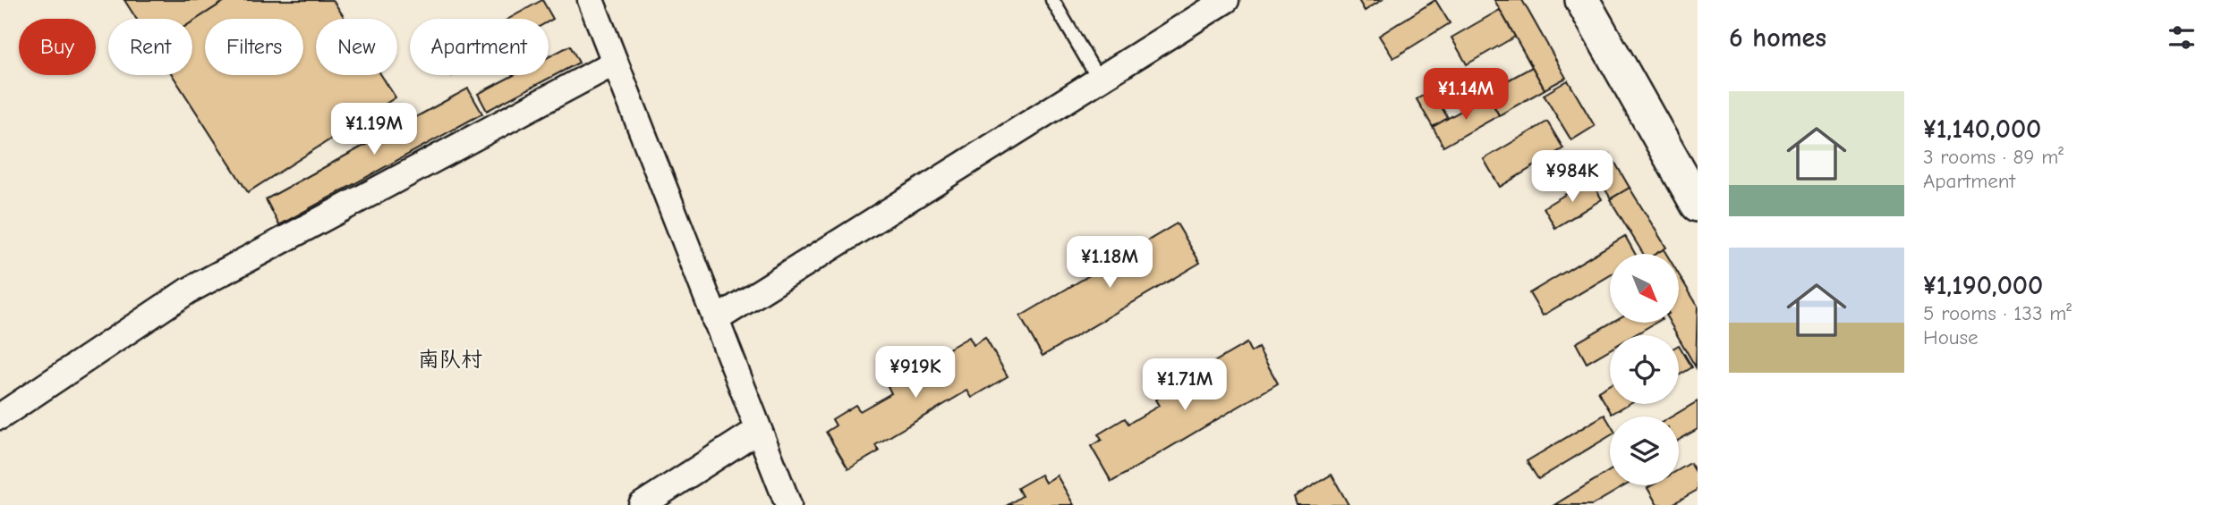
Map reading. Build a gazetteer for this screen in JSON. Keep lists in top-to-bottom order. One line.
{"districts":["南队村"],"north":"bottom right","page":{"heading":"6 homes","chip":["Buy","Rent","Filters","New","Apartment"],"price":["¥1.14M","¥1.19M","¥984K","¥1.18M","¥919K","¥1.71M"],"list":[{"name":"¥1,140,000","note":"3 rooms · 89 m² · Apartment"},{"name":"¥1,190,000","note":"5 rooms · 133 m² · House"}]}}
